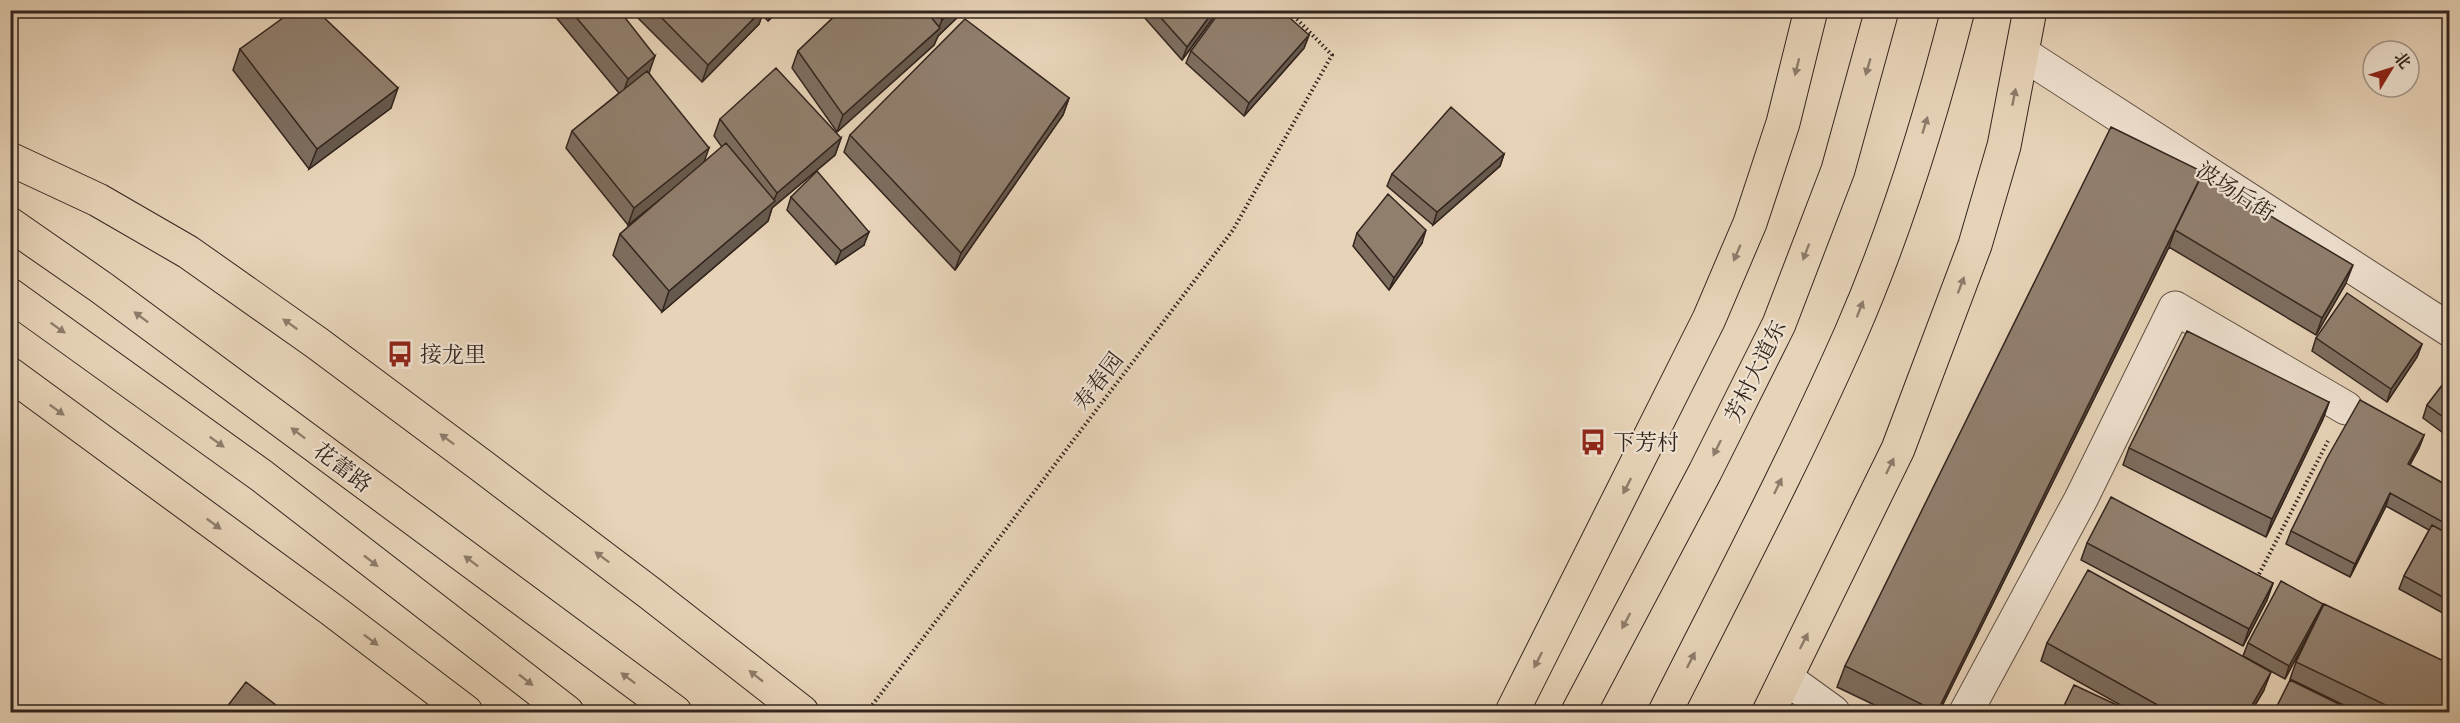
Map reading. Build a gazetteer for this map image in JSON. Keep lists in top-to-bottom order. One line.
{"streets":{"main road":["芳村大道东","花蕾路"],"street":["波场后街"],"path":["寿春园"]},"places":{"bus stop":["接龙里","下芳村"]},"north":"top right"}
